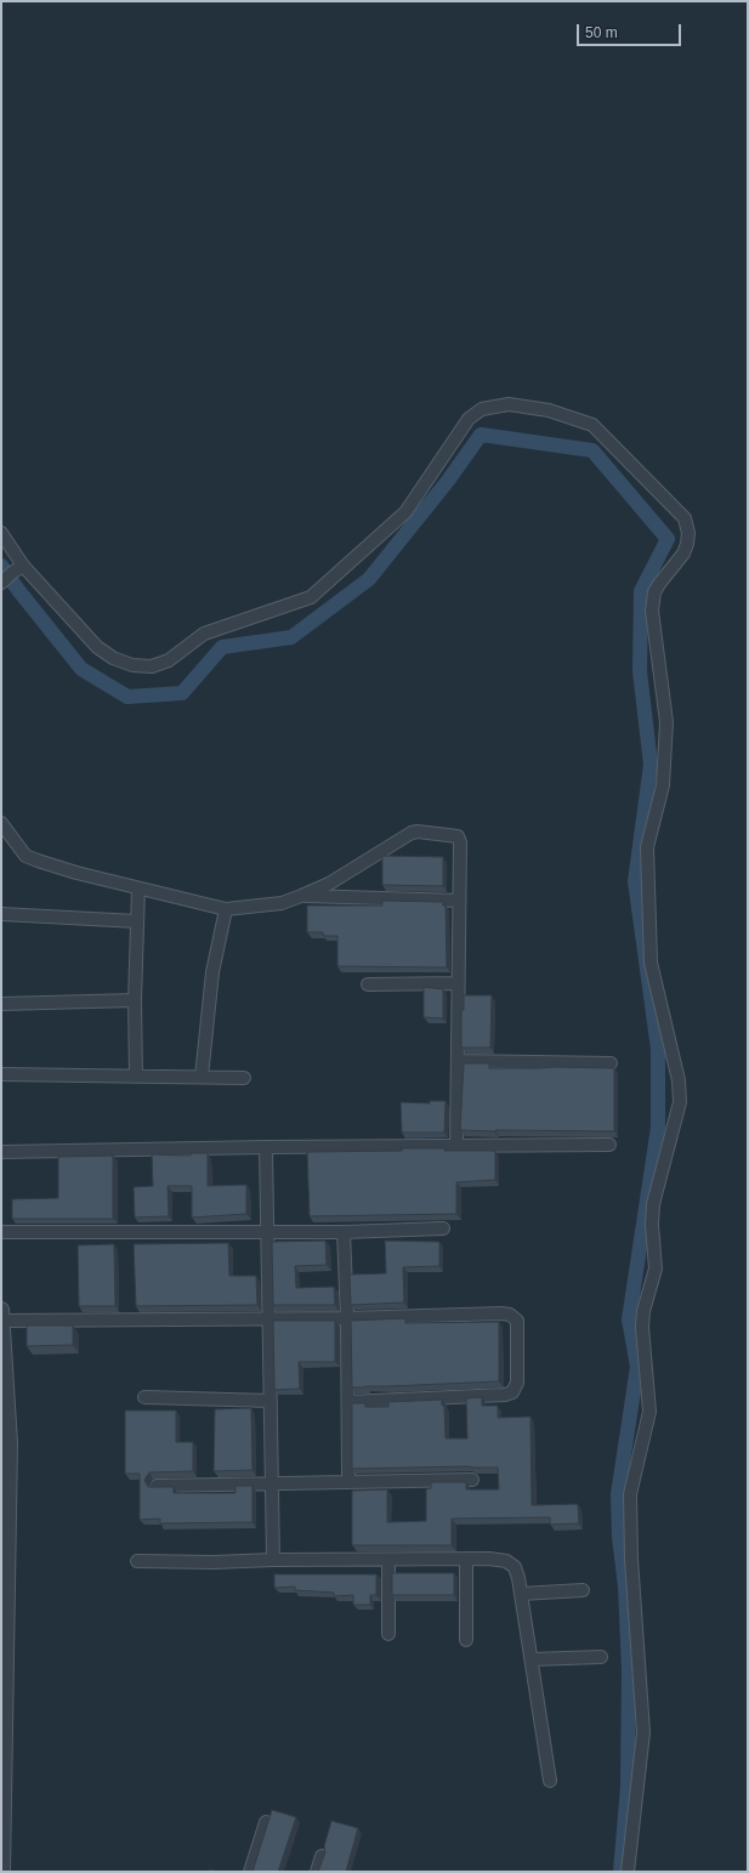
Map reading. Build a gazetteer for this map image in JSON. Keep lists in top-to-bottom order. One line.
{"scale_bar":"50 m"}
